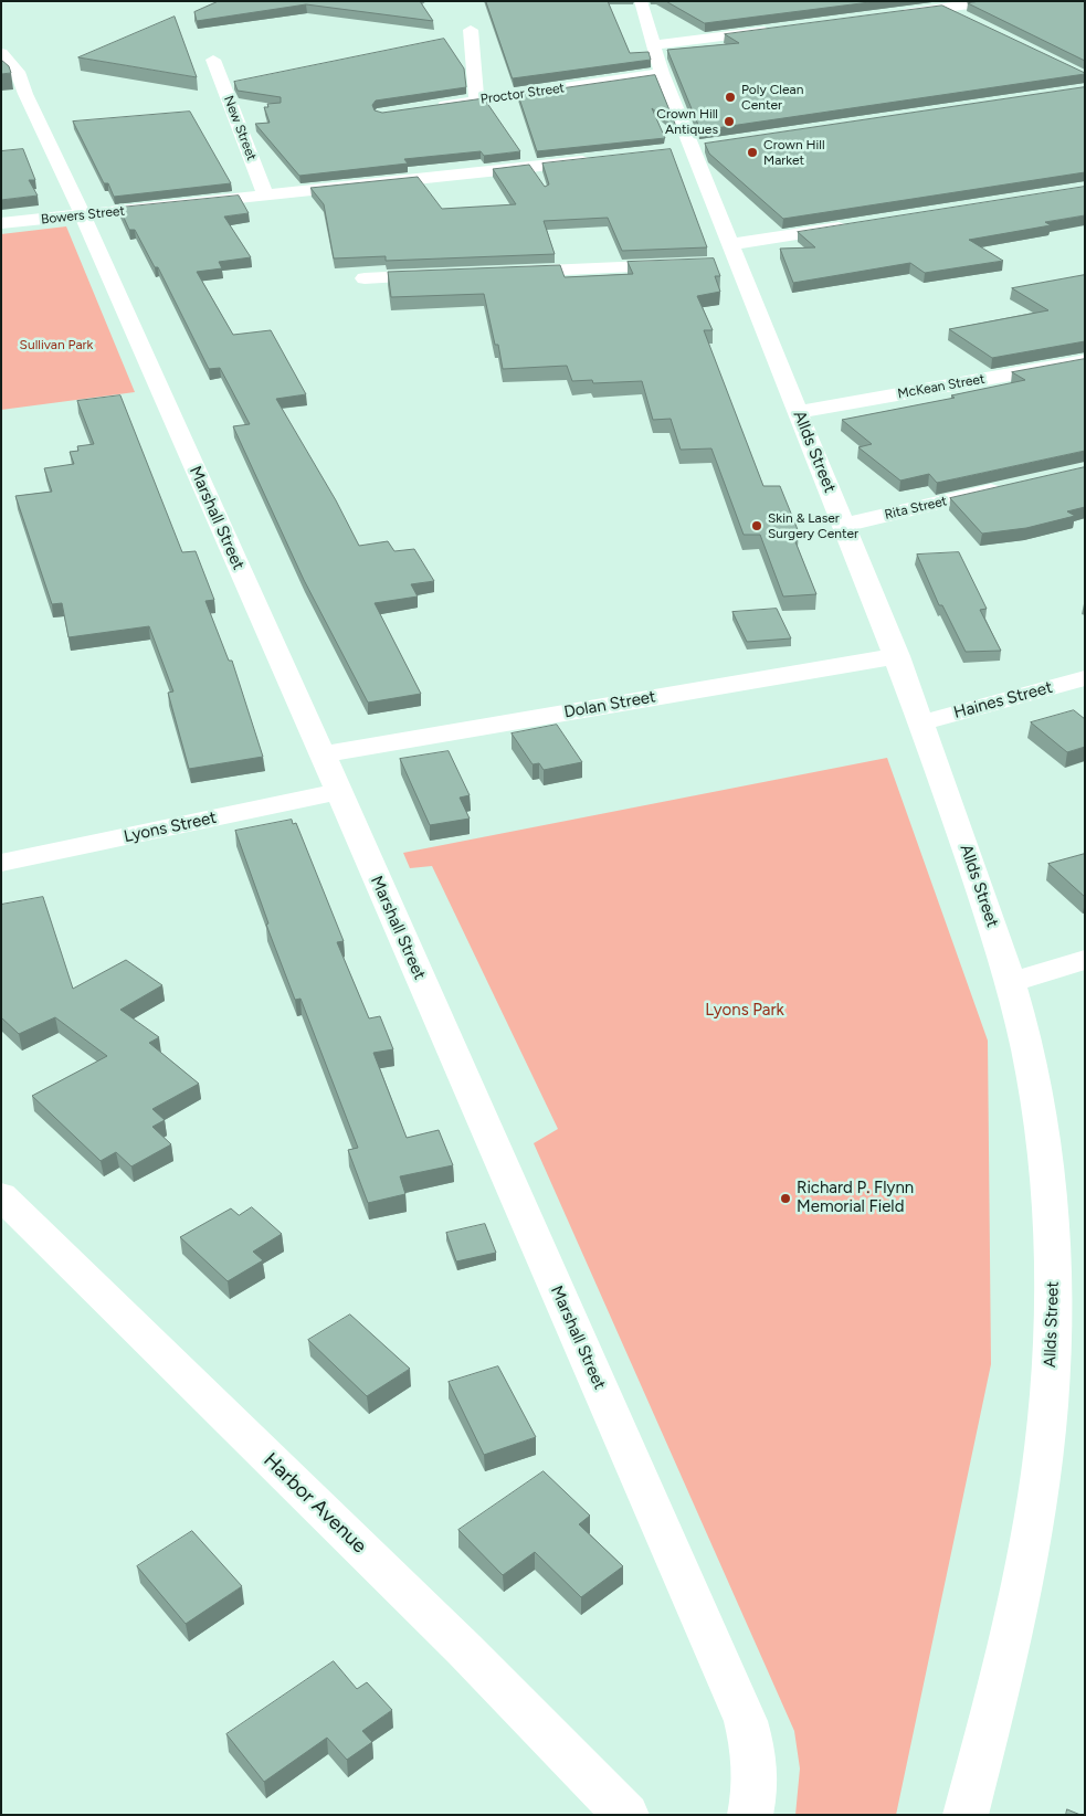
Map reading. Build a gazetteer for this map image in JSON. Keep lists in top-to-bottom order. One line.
{"streets":{"street":["Proctor Street","New Street","Bowers Street","McKean Street","Allds Street","Rita Street","Marshall Street","Haines Street","Dolan Street","Lyons Street","Harbor Avenue"]},"crossings":[["Proctor Street","Allds Street"],["New Street","Bowers Street"],["Bowers Street","Marshall Street"],["McKean Street","Allds Street"],["Allds Street","Rita Street"],["Allds Street","Haines Street"],["Allds Street","Dolan Street"],["Marshall Street","Dolan Street"],["Marshall Street","Lyons Street"]],"parks":["Sullivan Park","Lyons Park"],"places":["Poly Clean Center","Crown Hill Antiques","Crown Hill Market","Skin & Laser Surgery Center","Richard P. Flynn Memorial Field"]}
